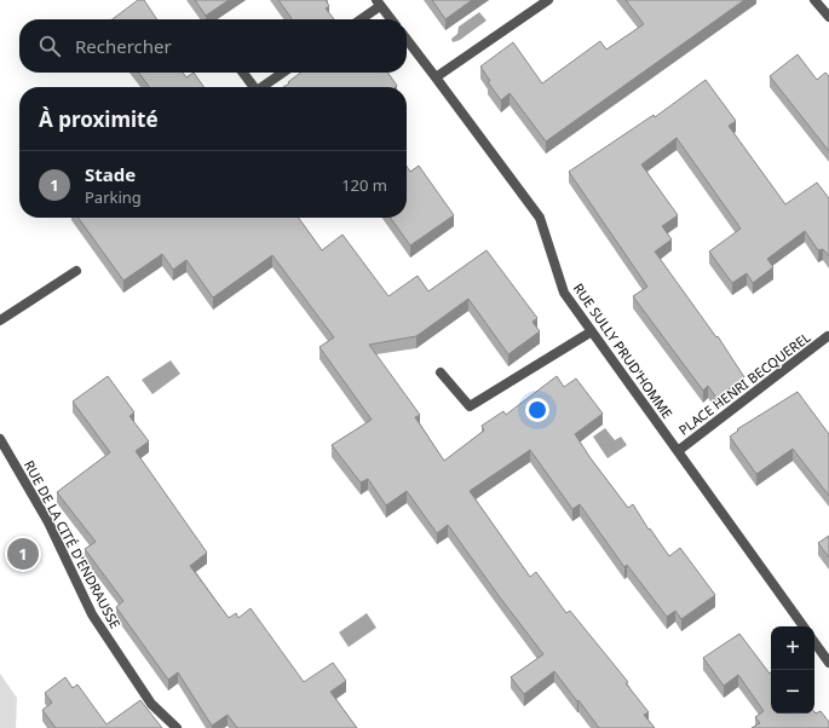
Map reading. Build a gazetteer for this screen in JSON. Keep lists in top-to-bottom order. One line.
{"streets":{"street":["RUE SULLY PRUD'HOMME","PLACE HENRI BECQUEREL","RUE DE LA CITÉ D'ENDRAUSSE"]},"crossings":[["RUE SULLY PRUD'HOMME","PLACE HENRI BECQUEREL"]],"page":{"search":"Rechercher","heading":"À proximité","list":[{"mark":"1","name":"Stade","note":"Parking","value":"120 m"}],"pins":"1","map_buttons":["+","−"]}}
